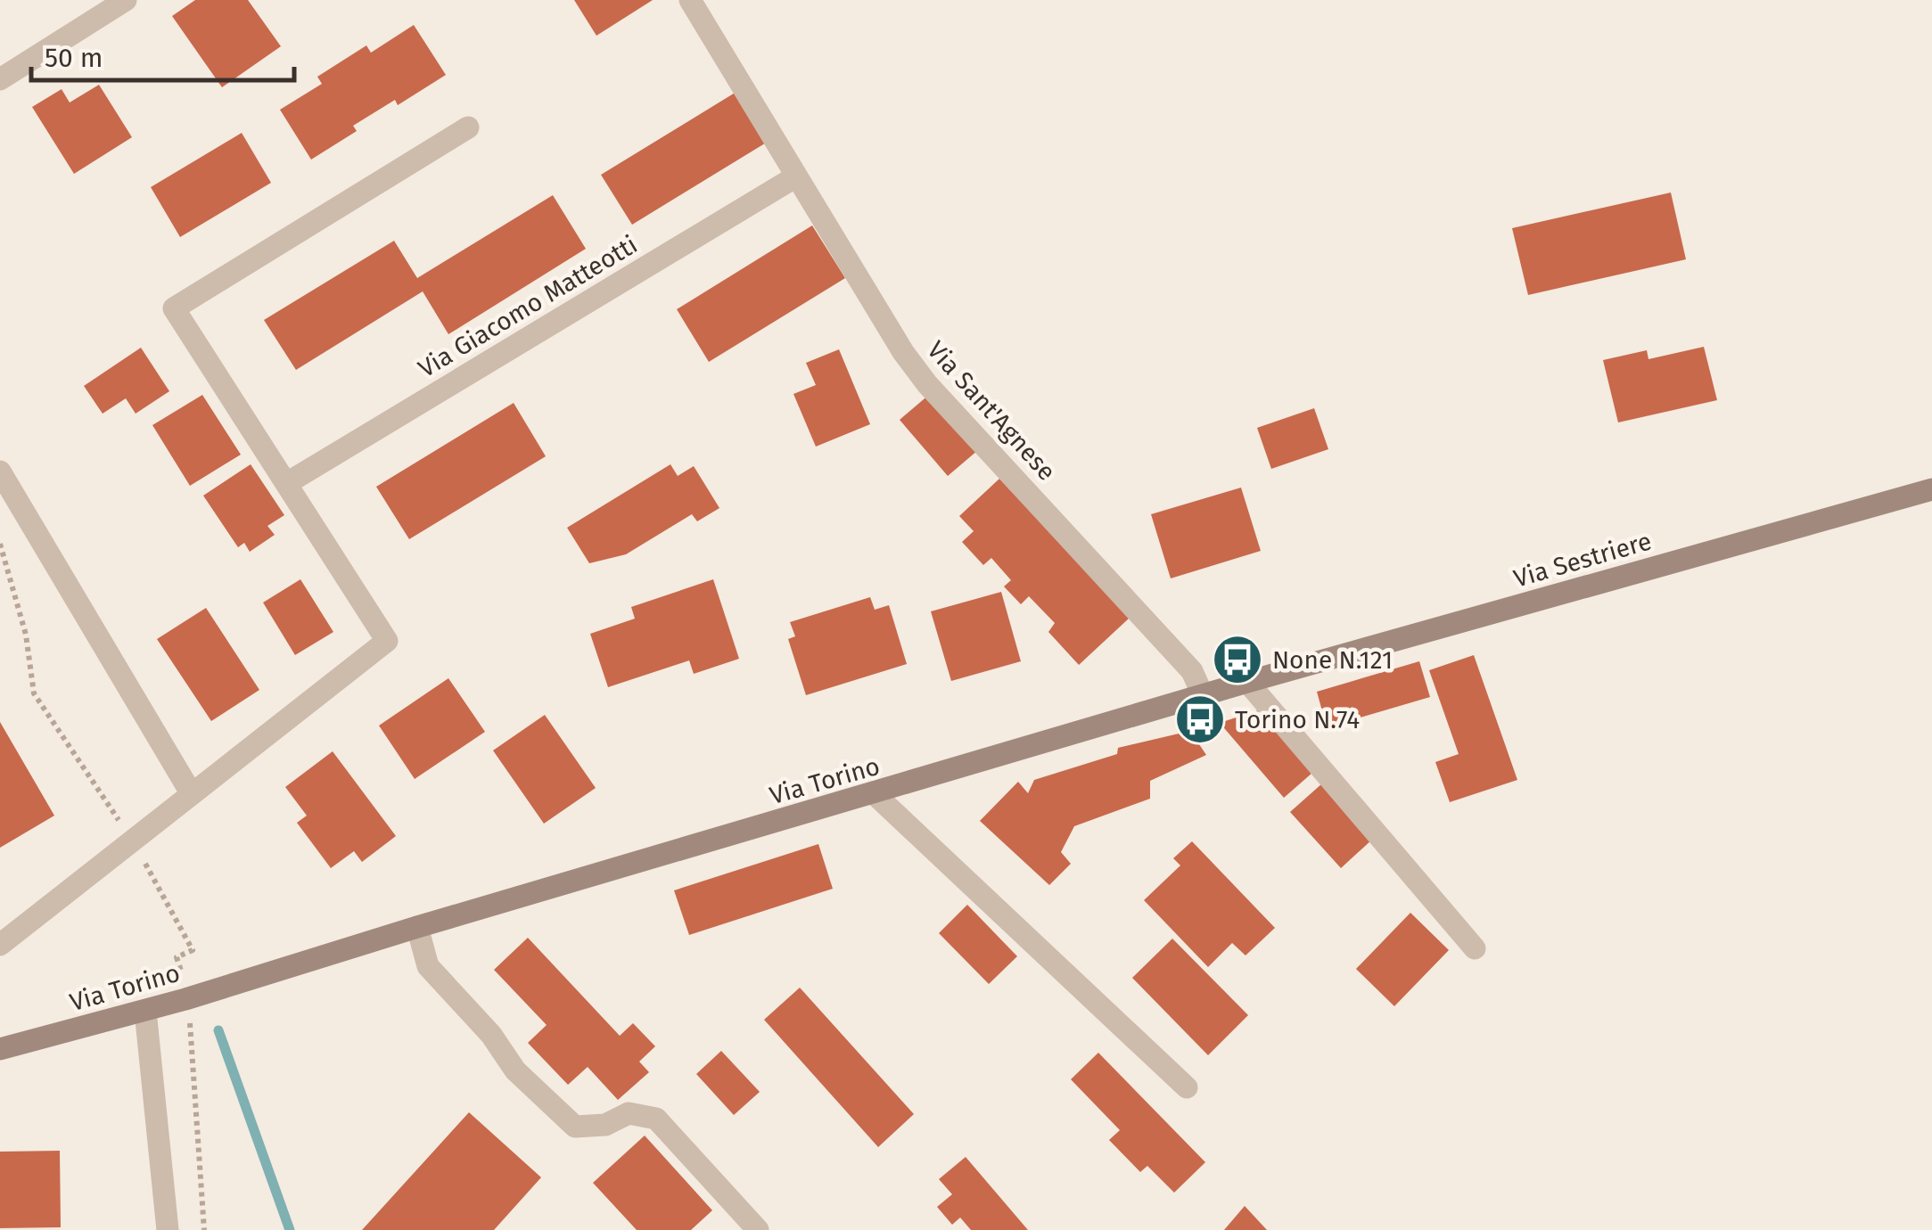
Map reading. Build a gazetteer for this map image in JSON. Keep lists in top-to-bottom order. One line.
{"streets":{"main road":["Via Sestriere","Via Torino"],"street":["Via Giacomo Matteotti","Via Sant'Agnese"]},"crossings":[["Via Giacomo Matteotti","Via Sant'Agnese"],["Via Sant'Agnese","Via Torino"],["Via Sestriere","Via Torino"]],"places":{"bus stop":["None N.121","Torino N.74"]},"scale_bar":"50 m"}
